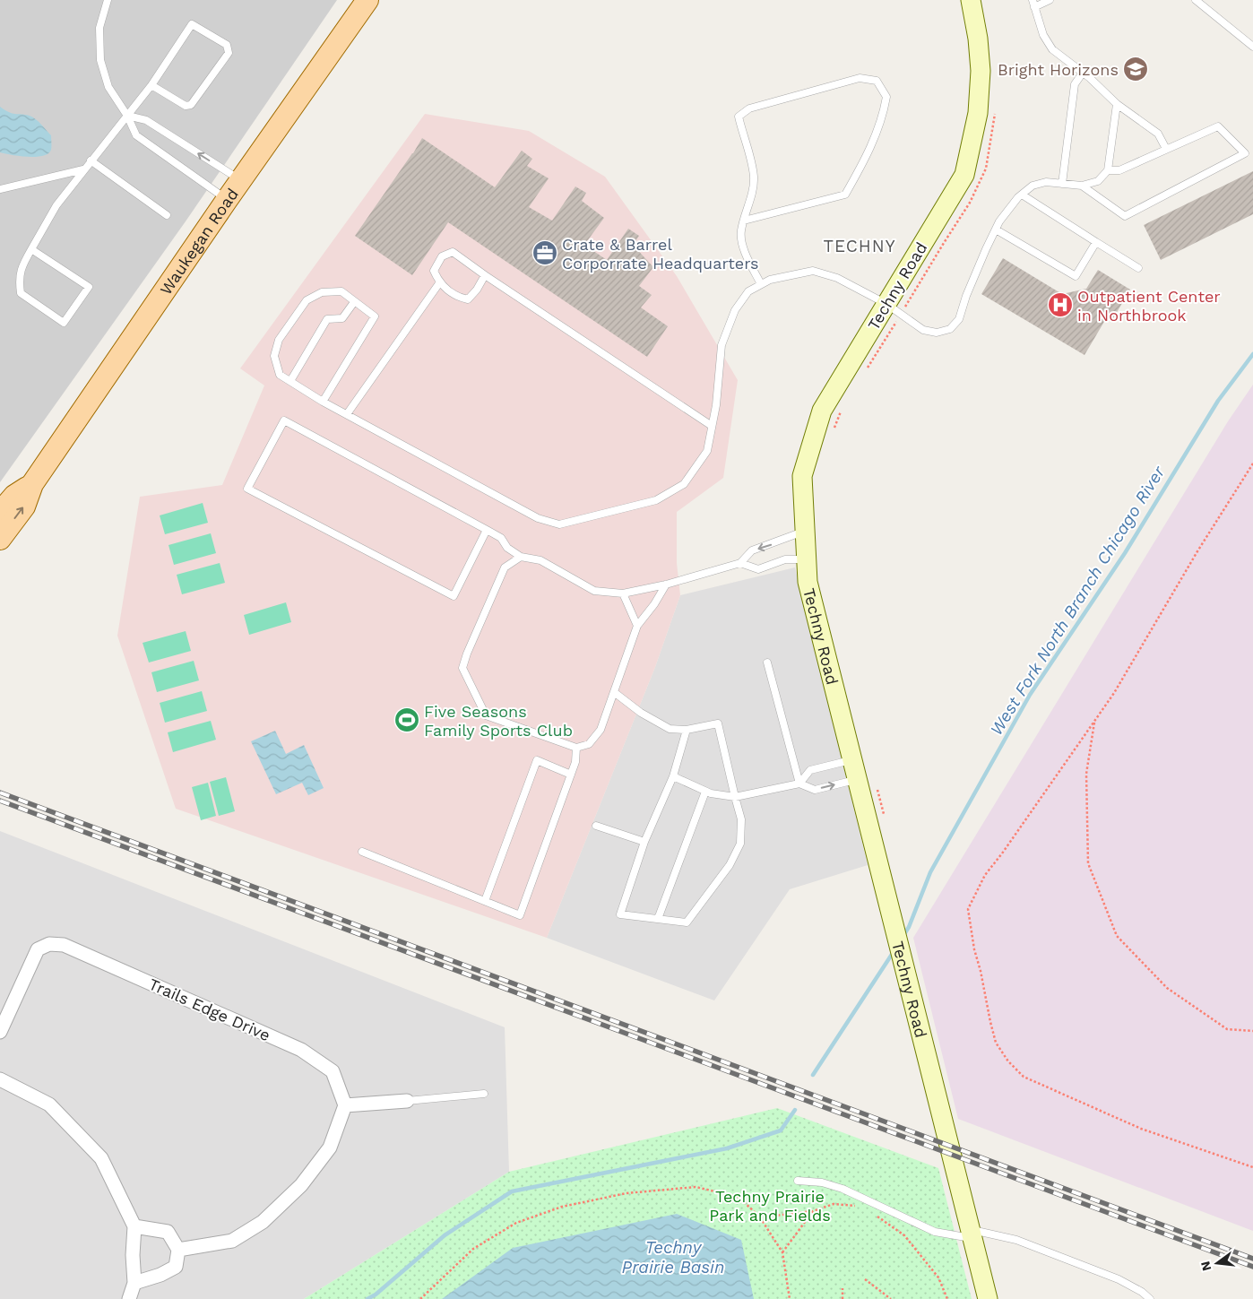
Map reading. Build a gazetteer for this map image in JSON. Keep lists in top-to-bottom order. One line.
{"streets":{"main road":["Waukegan Road","Techny Road"],"street":["Trails Edge Drive"]},"districts":["TECHNY"],"water":["West Fork North Branch Chicago River","Techny Prairie Basin"],"parks":["Techny Prairie Park and Fields"],"places":{"school or university":["Bright Horizons"],"office":["Crate & Barrel Corporrate Headquarters"],"hospital":["Outpatient Center in Northbrook"],"sports":["Five Seasons Family Sports Club"]},"north":"left"}
